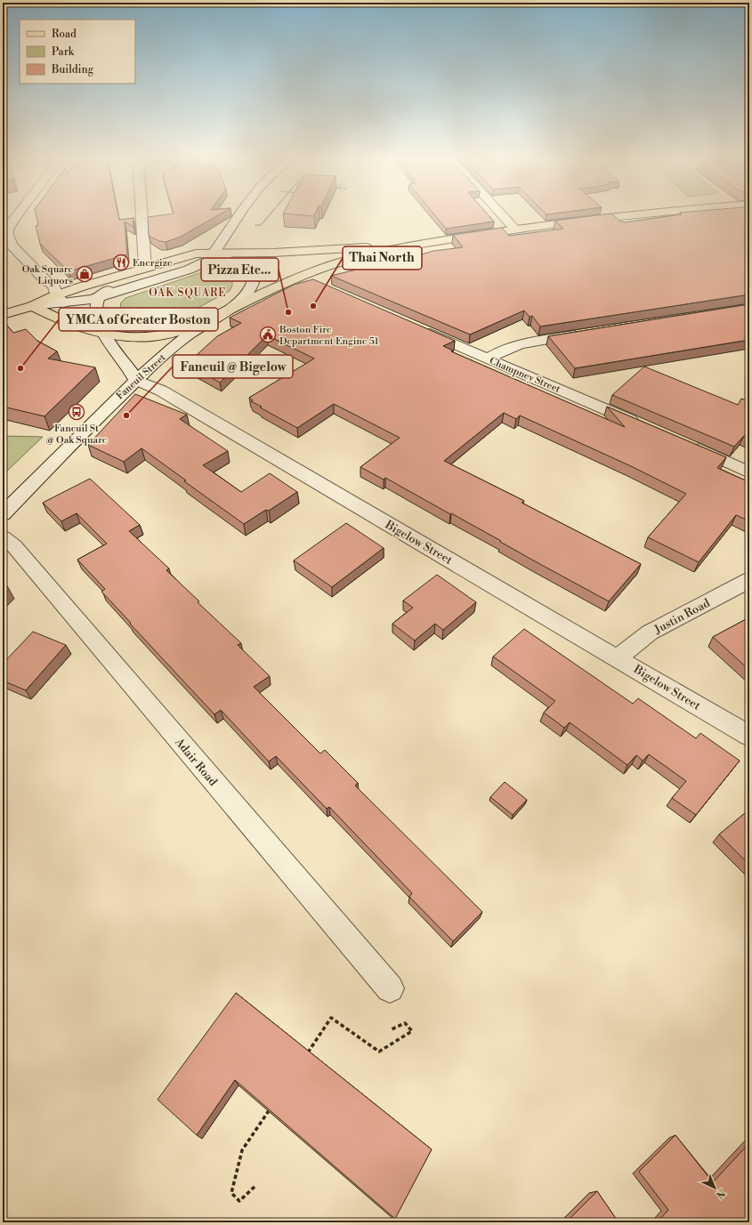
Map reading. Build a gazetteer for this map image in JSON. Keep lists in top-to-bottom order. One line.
{"streets":{"main road":["Faneuil Street"],"street":["Champney Street","Bigelow Street","Justin Road","Adair Road"]},"crossings":[["Faneuil Street","Bigelow Street"],["Bigelow Street","Justin Road"]],"districts":["OAK SQUARE"],"places":{"restaurant":["Energize"],"shop":["Oak Square Liquors"],"other":["Thai North","Pizza Etc...","YMCA of Greater Boston","Faneuil @ Bigelow"],"public building":["Boston Fire Department Engine 51"],"bus stop":["Faneuil St @ Oak Square"]},"legend":["Road","Park","Building"],"north":"bottom right"}
